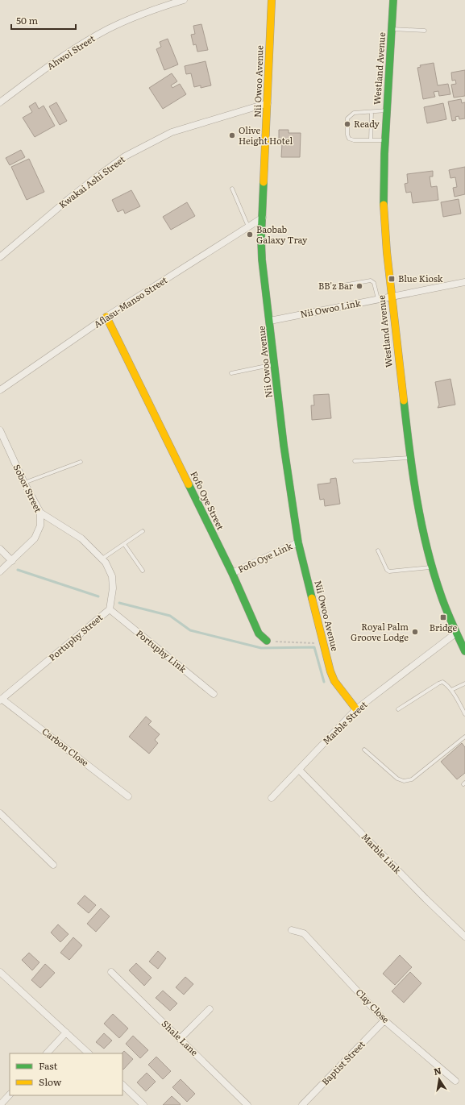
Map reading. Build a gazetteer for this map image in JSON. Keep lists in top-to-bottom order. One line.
{"streets":{"street":["Ahwoi Street","Westland Avenue","Nii Owoo Avenue","Kwakai Ashi Street","Aflasu-Manso Street","Nii Owoo Link","Sobor Street","Fofo Oye Street","Fofo Oye Link","Portuphy Street","Portuphy Link","Marble Street","Carbon Close","Marble Link","Clay Close","Shale Lane","Baptist Street"]},"crossings":[["Westland Avenue","Nii Owoo Link"],["Westland Avenue","Marble Street"],["Nii Owoo Avenue","Kwakai Ashi Street"],["Nii Owoo Avenue","Aflasu-Manso Street"],["Nii Owoo Avenue","Nii Owoo Link"],["Nii Owoo Avenue","Fofo Oye Link"],["Nii Owoo Avenue","Marble Street"],["Aflasu-Manso Street","Fofo Oye Street"],["Sobor Street","Portuphy Street"],["Fofo Oye Street","Fofo Oye Link"],["Portuphy Street","Portuphy Link"],["Portuphy Street","Carbon Close"],["Marble Street","Marble Link"],["Clay Close","Baptist Street"]],"places":{"other":["Ready","Olive Height Hotel","Baobab Galaxy Tray","BB'z Bar","Royal Palm Groove Lodge"],"transit":["Blue Kiosk","Bridge"]},"legend":["Fast","Slow"],"scale_bar":"50 m","north":"top"}
